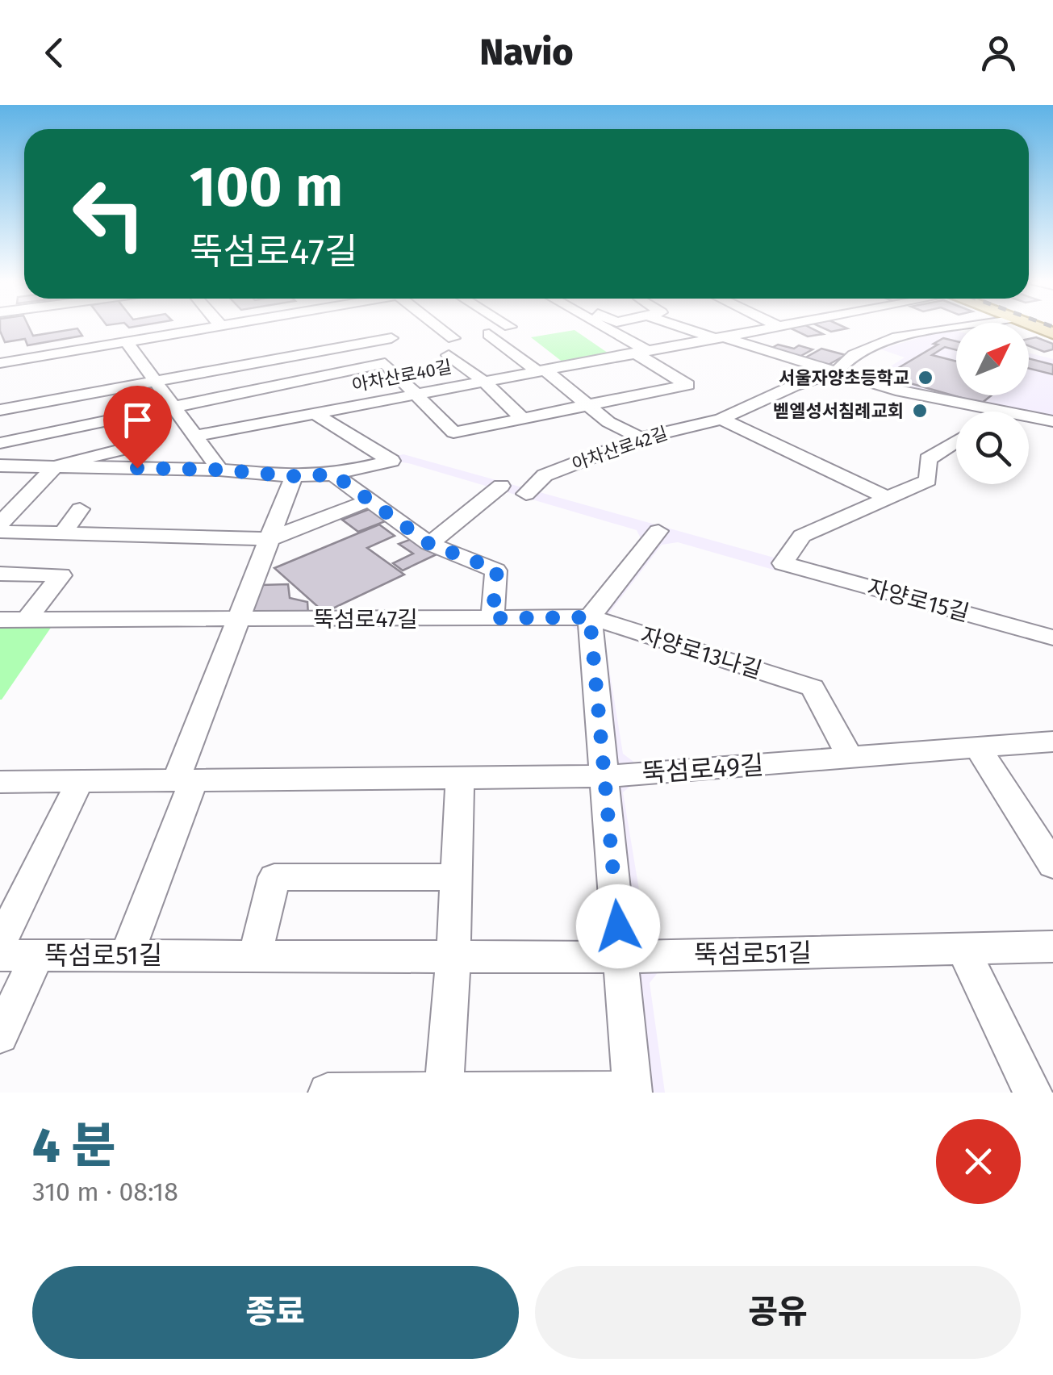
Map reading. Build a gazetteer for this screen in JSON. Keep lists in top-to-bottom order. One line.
{"streets":{"street":["아차산로40길","아차산로42길","자양로15길","뚝섬로47길","자양로13나길","뚝섬로49길","뚝섬로51길"]},"crossings":[["뚝섬로47길","자양로13나길"],["자양로13나길","뚝섬로49길"]],"places":["서울자양초등학교","벧엘성서침례교회"],"north":"top right","page":{"header":"Navio","turn":["100 m","뚝섬로47길"],"heading":["4 분","310 m · 08:18"],"buttons":["종료","공유"]}}
